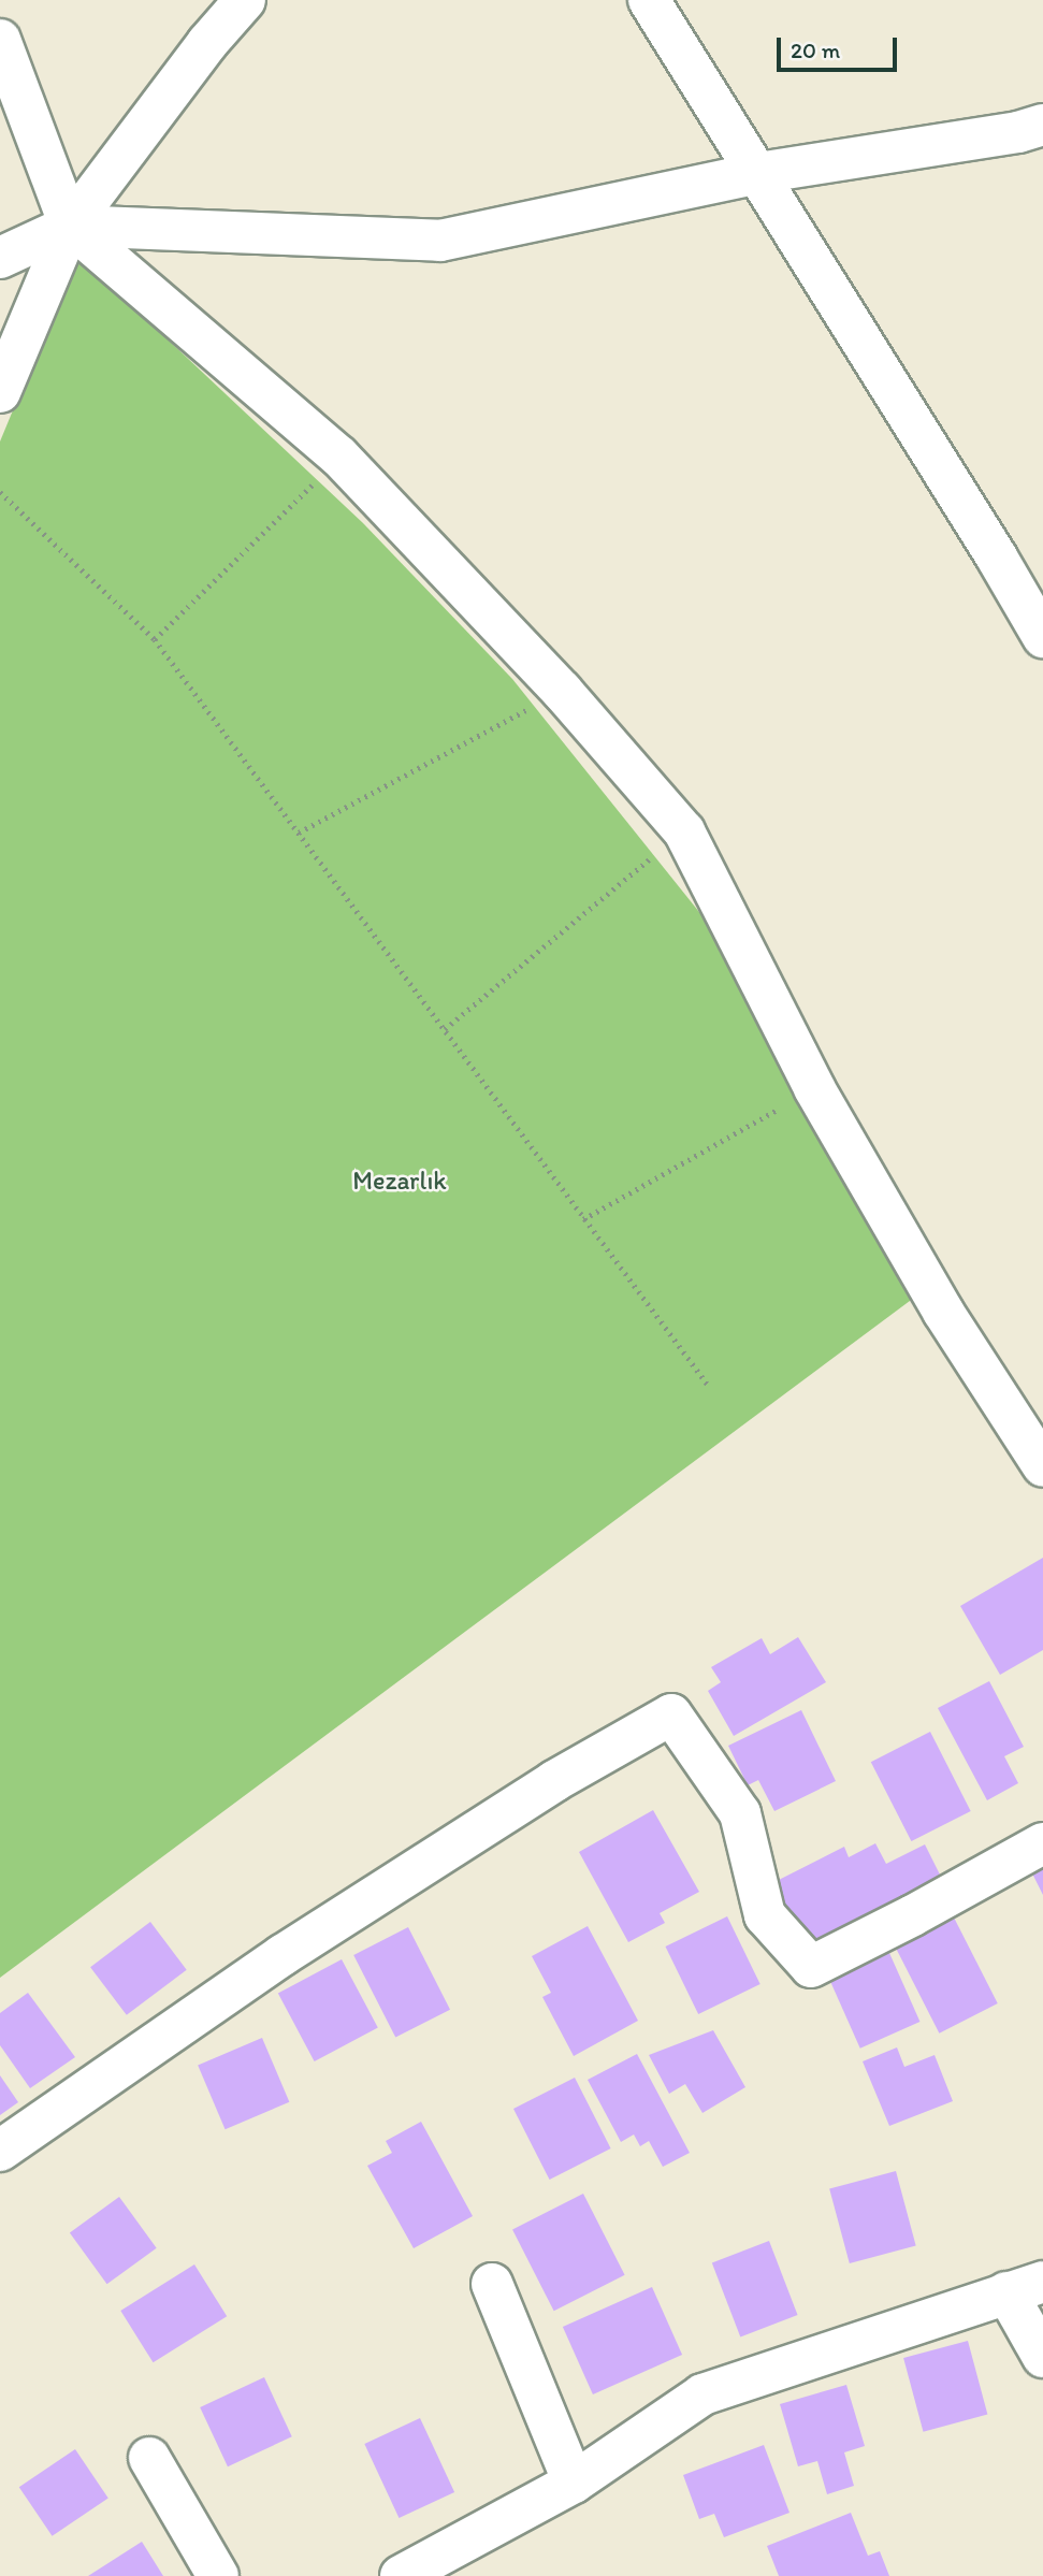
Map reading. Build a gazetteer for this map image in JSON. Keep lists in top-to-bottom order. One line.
{"parks":["Mezarlık"],"scale_bar":"20 m"}
